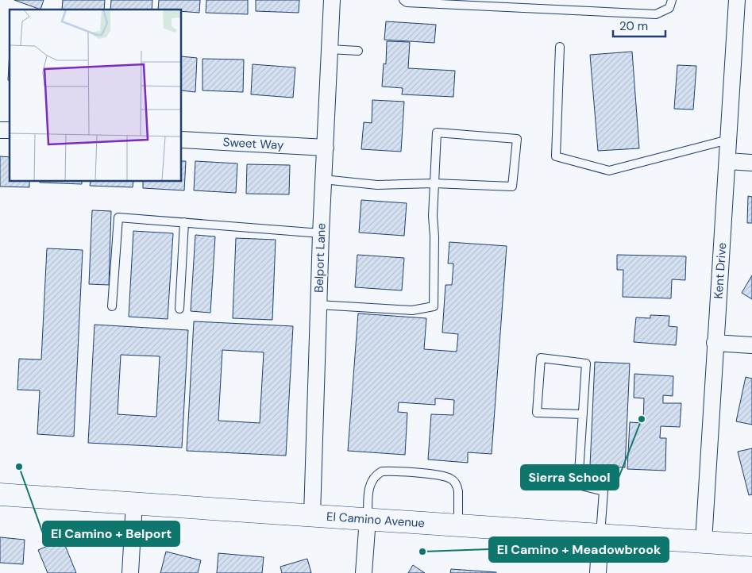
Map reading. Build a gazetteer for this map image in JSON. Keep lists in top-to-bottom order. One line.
{"streets":{"main road":["El Camino Avenue"],"street":["Sweet Way","Belport Lane","Kent Drive"]},"crossings":[["Sweet Way","Belport Lane"],["Belport Lane","El Camino Avenue"],["Kent Drive","El Camino Avenue"]],"places":["Sierra School","El Camino + Belport","El Camino + Meadowbrook"],"scale_bar":"20 m"}
